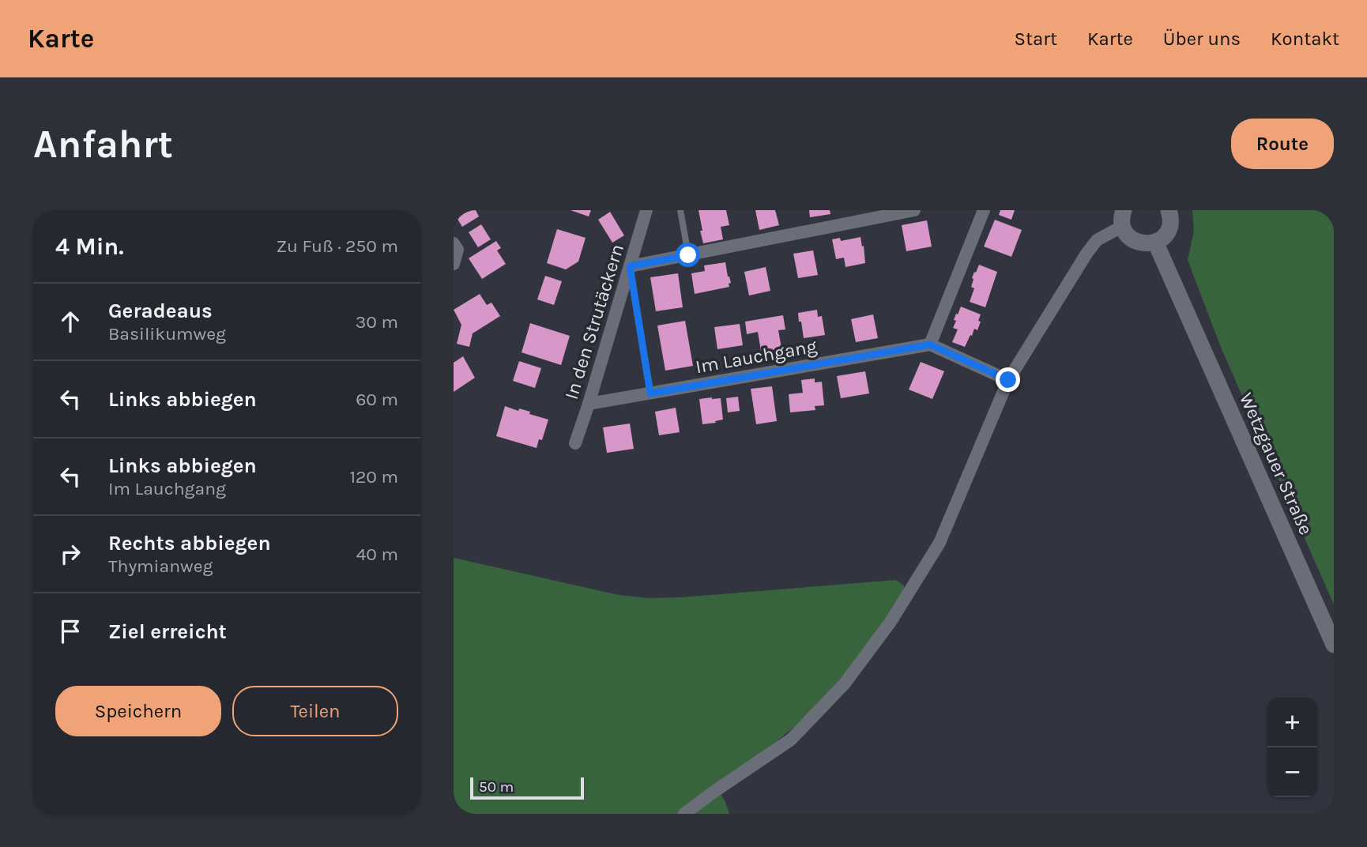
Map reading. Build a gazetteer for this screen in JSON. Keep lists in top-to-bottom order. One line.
{"streets":{"street":["In den Strutäckern","Im Lauchgang","Wetzgauer Straße"]},"crossings":[["In den Strutäckern","Im Lauchgang"]],"scale_bar":"50 m","page":{"header":"Karte","nav":["Start","Karte","Über uns","Kontakt"],"buttons":["Route",["Speichern","Teilen"]],"title":"Anfahrt","heading":["4 Min.","Zu Fuß · 250 m"],"list":[["Geradeaus","Basilikumweg","30 m"],["Links abbiegen","60 m"],["Links abbiegen","Im Lauchgang","120 m"],["Rechts abbiegen","Thymianweg","40 m"],"Ziel erreicht"],"map_buttons":["+","−"],"scale":"50 m"}}
